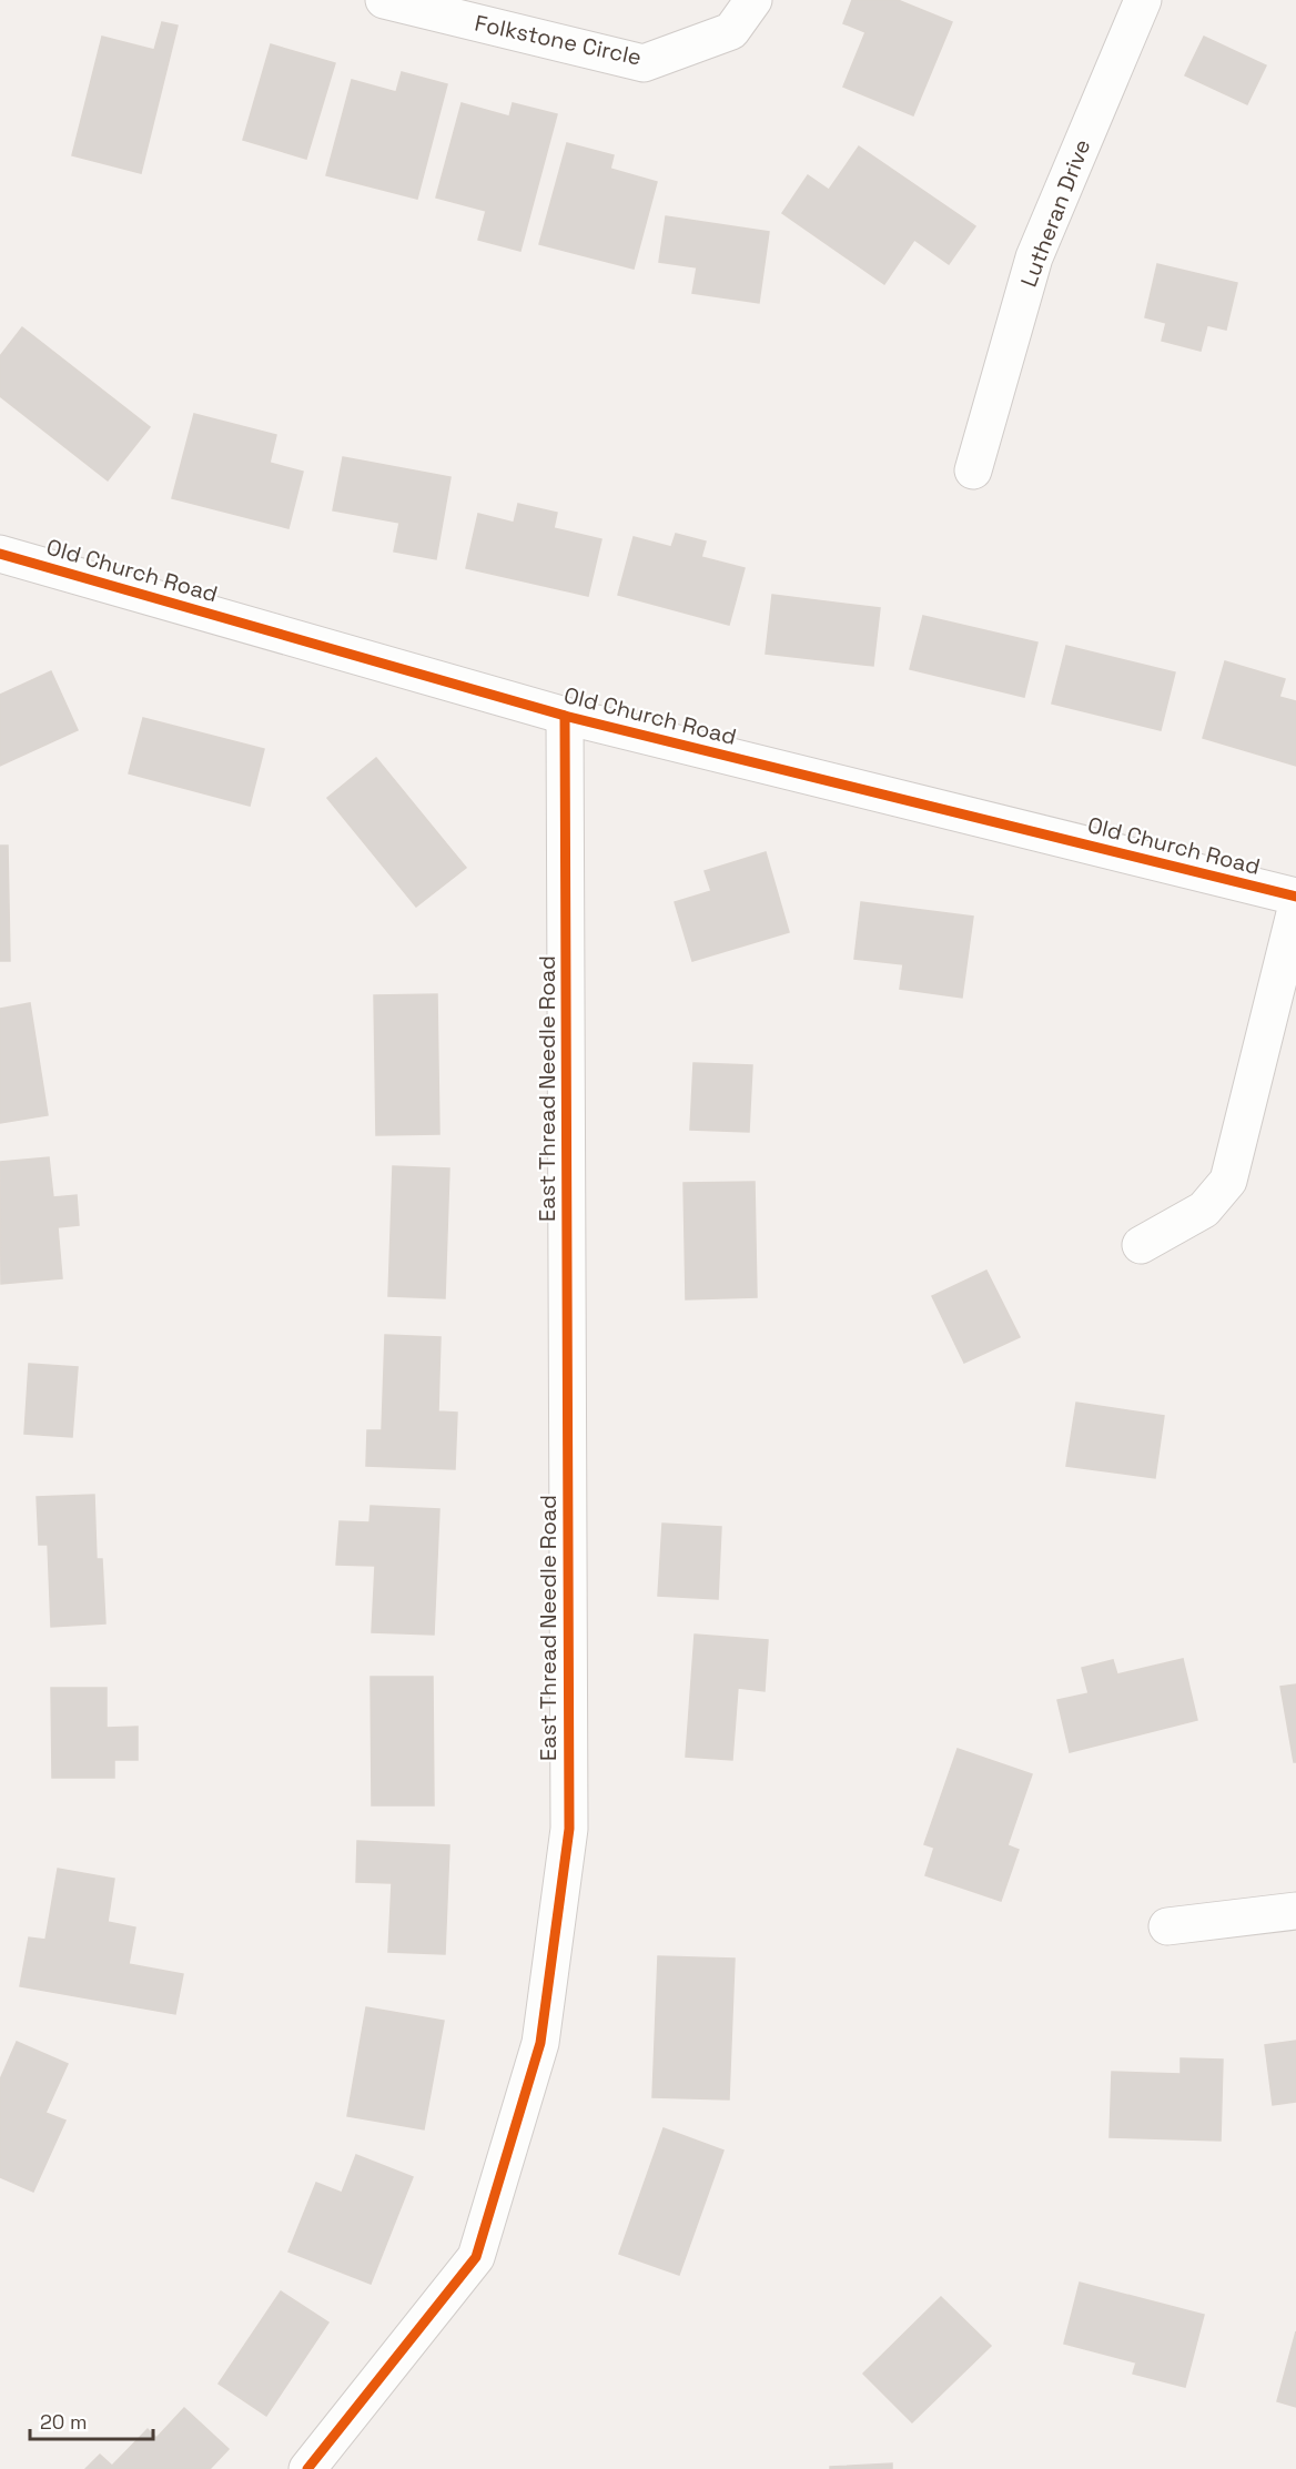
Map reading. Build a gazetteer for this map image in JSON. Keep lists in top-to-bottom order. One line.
{"streets":{"street":["Folkstone Circle","Lutheran Drive","Old Church Road","East Thread Needle Road"]},"crossings":[["Old Church Road","East Thread Needle Road"]],"scale_bar":"20 m"}
